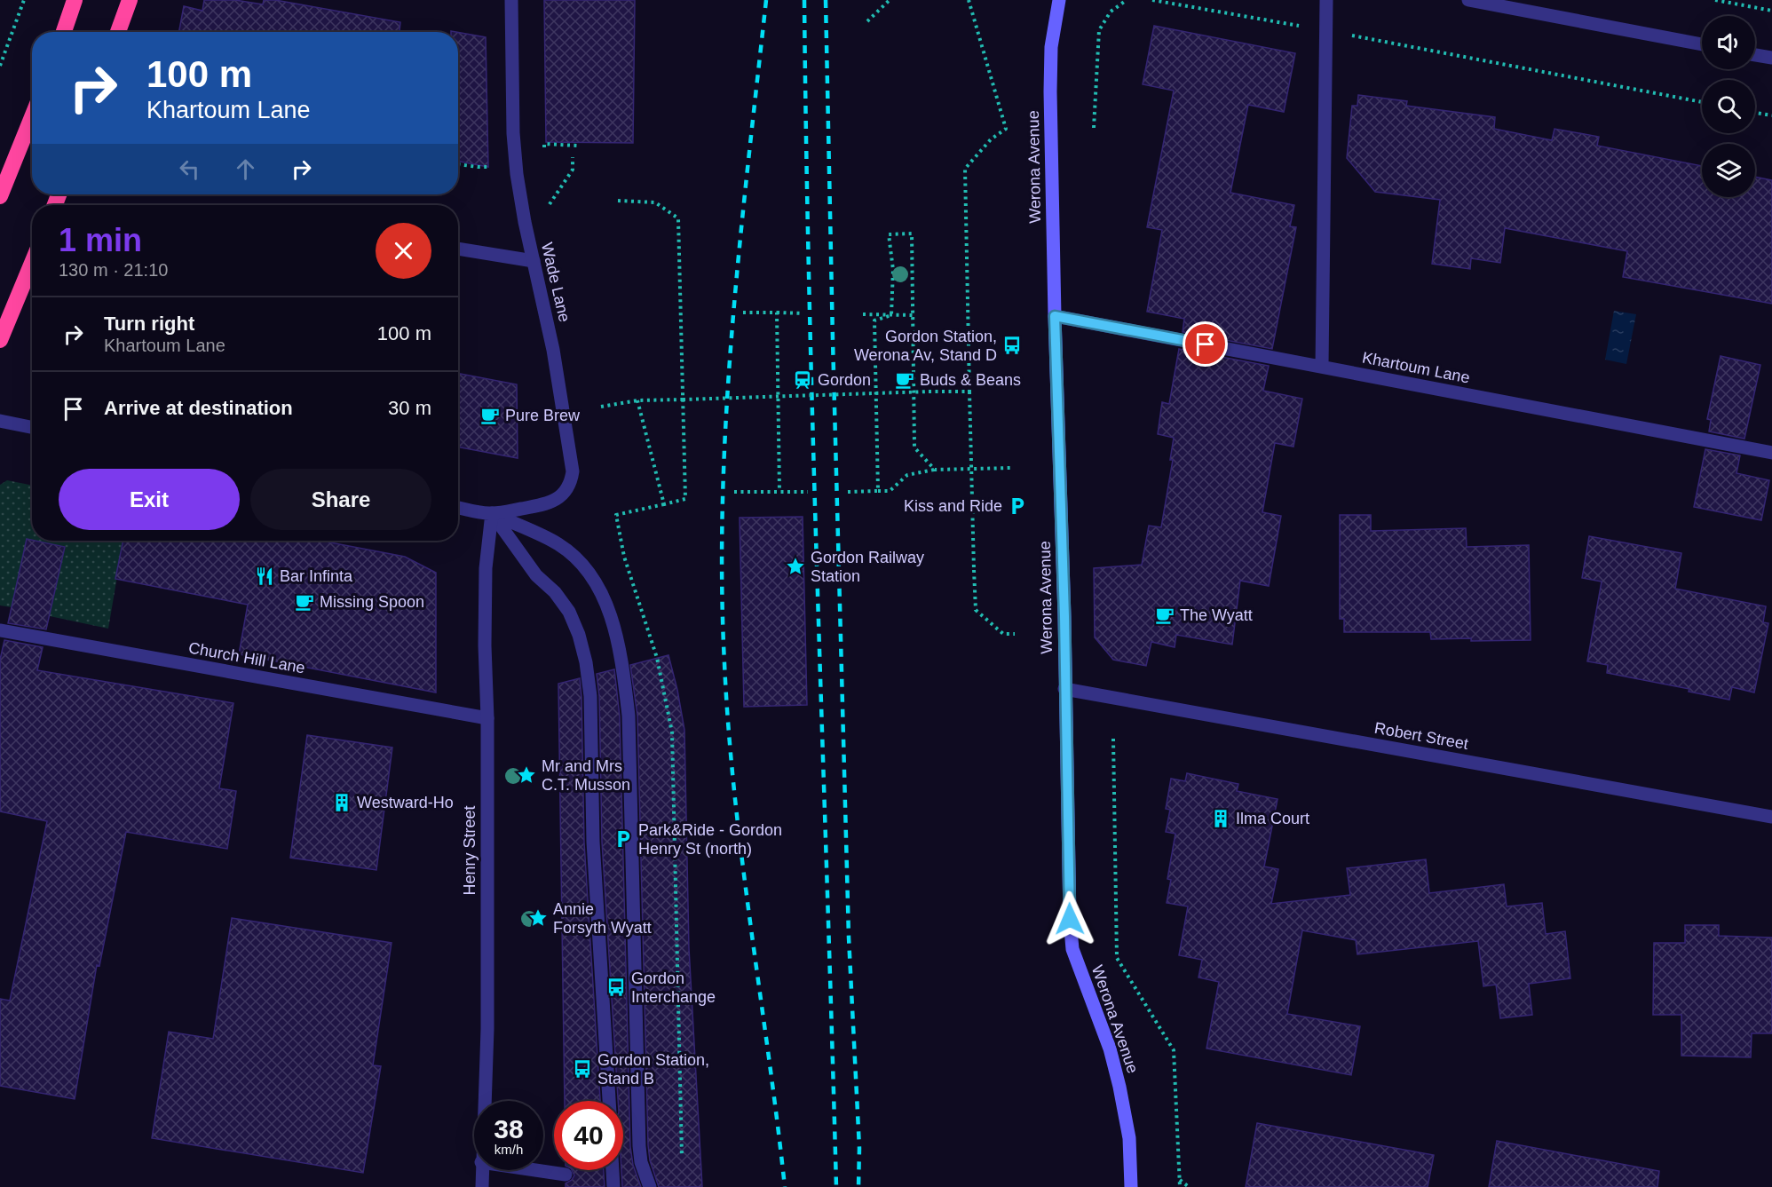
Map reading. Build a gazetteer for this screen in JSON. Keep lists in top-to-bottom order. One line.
{"streets":{"street":["Werona Avenue","Wade Lane","Khartoum Lane","Church Hill Lane","Robert Street","Henry Street"]},"crossings":[["Werona Avenue","Khartoum Lane"],["Werona Avenue","Robert Street"],["Wade Lane","Henry Street"],["Church Hill Lane","Henry Street"]],"places":{"bus stop":["Gordon Station, Werona Av, Stand D","Gordon Interchange","Gordon Station, Stand B"],"station":["Gordon"],"cafe":["Buds & Beans","Pure Brew","Missing Spoon","The Wyatt"],"parking":["Kiss and Ride","Park&Ride - Gordon Henry St (north)"],"place":["Gordon Railway Station","Mr and Mrs C.T. Musson","Annie Forsyth Wyatt"],"restaurant":["Bar Infinta"],"building":["Westward-Ho","Ilma Court"]},"page":{"turn":["100 m","Khartoum Lane"],"heading":["1 min","130 m · 21:10"],"list":[{"name":"Turn right","note":"Khartoum Lane","value":"100 m"},{"name":"Arrive at destination","value":"30 m"}],"buttons":["Exit","Share"],"speed":"38 km/h","limit":"40"}}
